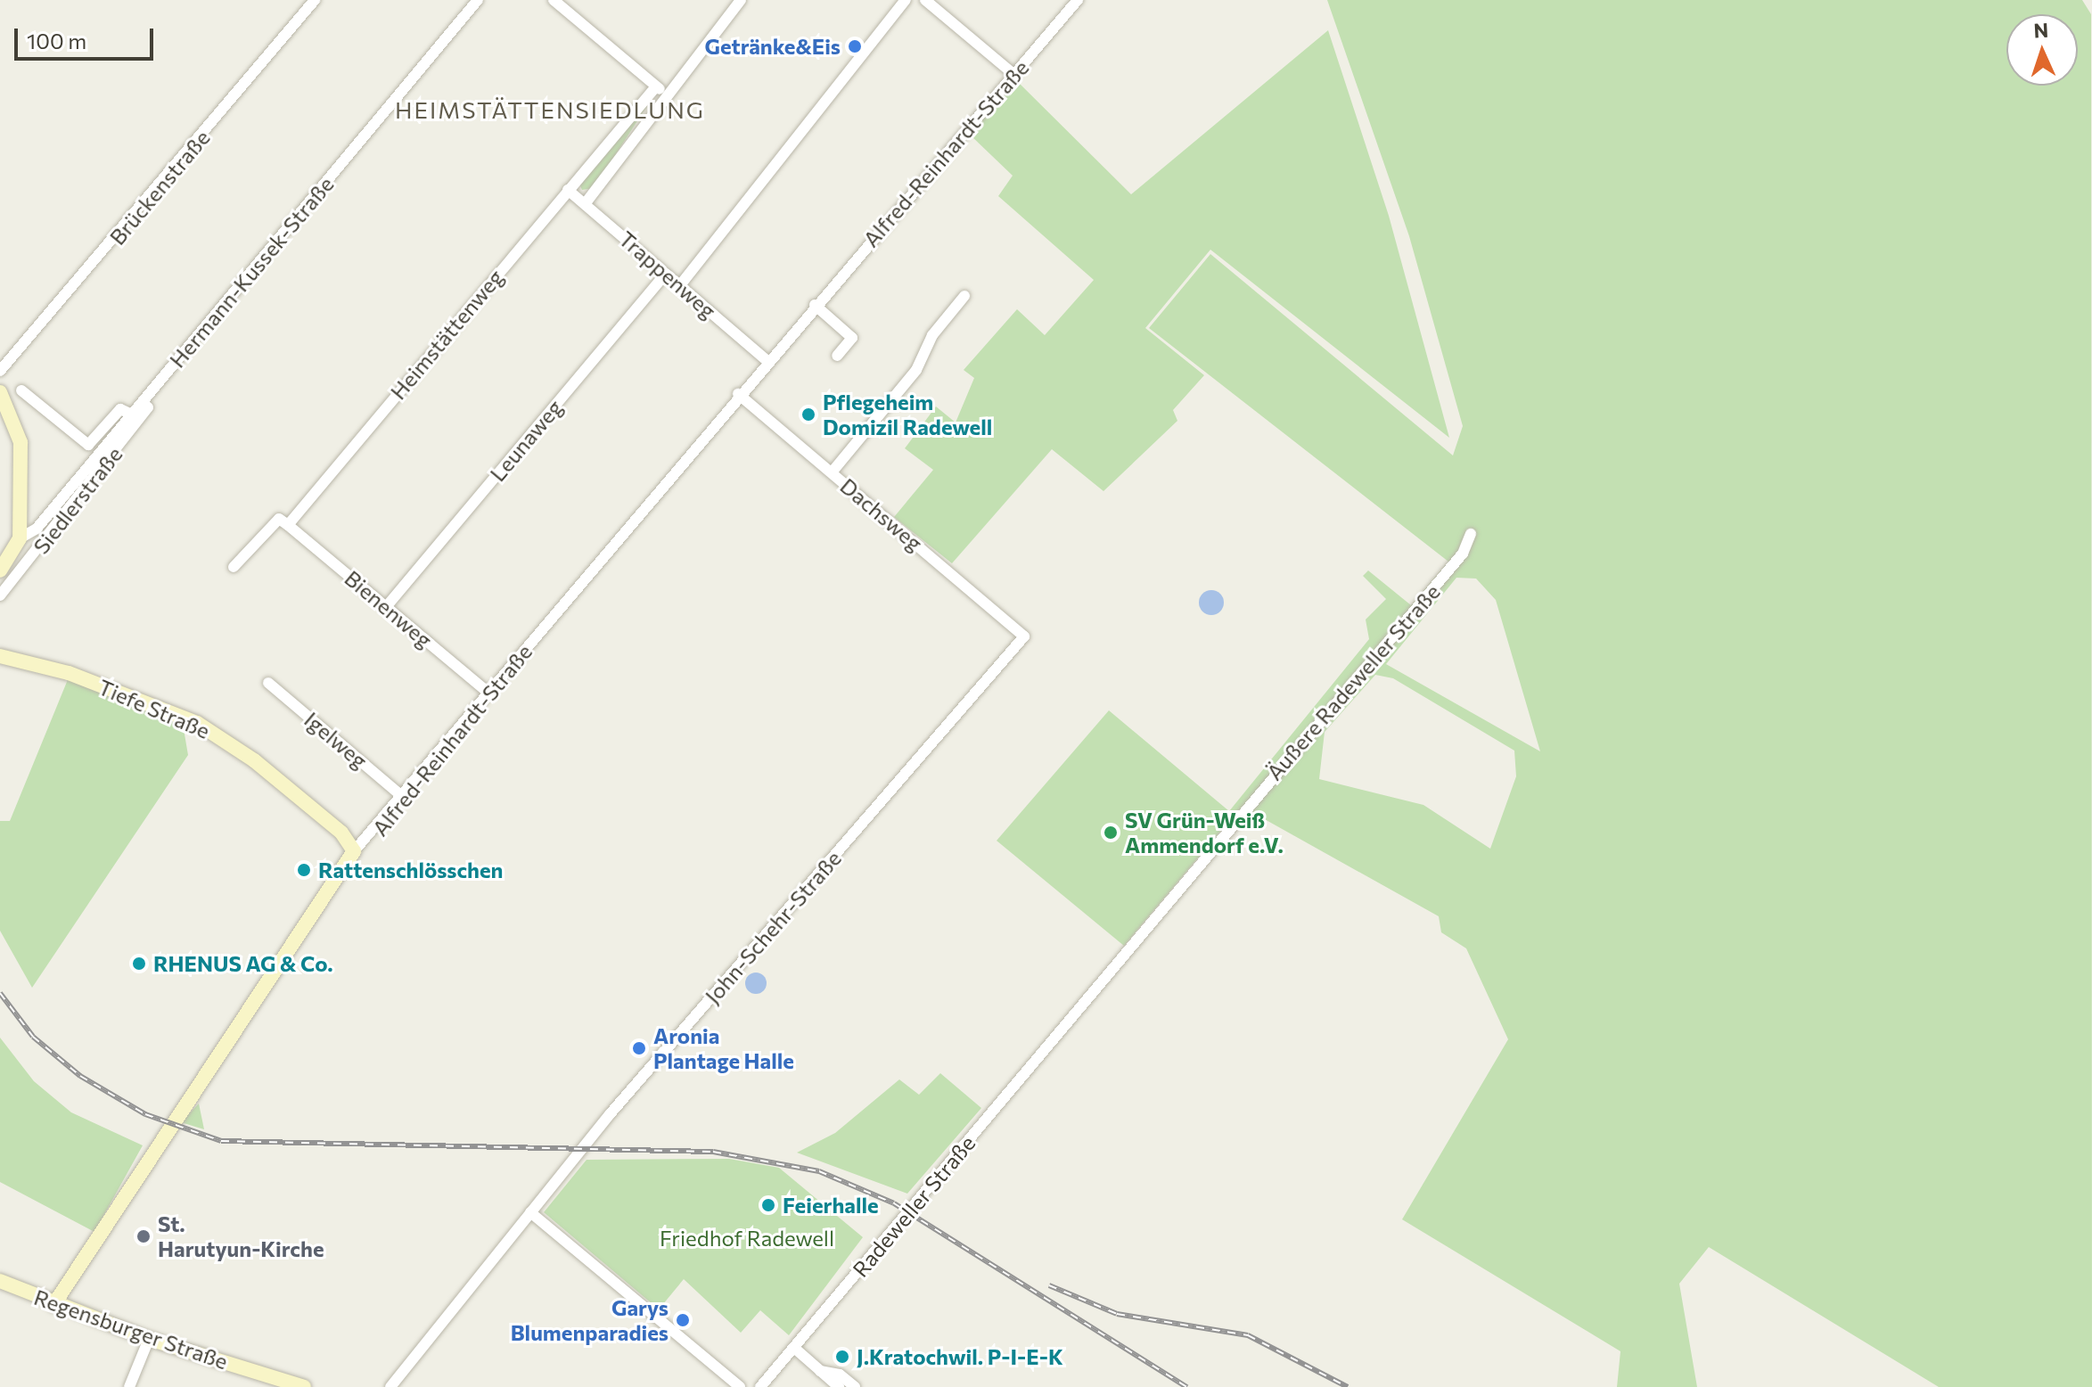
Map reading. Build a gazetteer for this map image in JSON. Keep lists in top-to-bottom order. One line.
{"streets":{"street":["Alfred-Reinhardt-Straße","Brückenstraße","Hermann-Kussek-Straße","Trappenweg","Heimstättenweg","Leunaweg","Siedlerstraße","Dachsweg","Bienenweg","Äußere Radeweller Straße","Tiefe Straße","Igelweg","John-Schehr-Straße","Radeweller Straße","Regensburger Straße"]},"crossings":[["Alfred-Reinhardt-Straße","Trappenweg"],["Alfred-Reinhardt-Straße","Dachsweg"],["Alfred-Reinhardt-Straße","Bienenweg"],["Alfred-Reinhardt-Straße","Tiefe Straße"],["Alfred-Reinhardt-Straße","Igelweg"],["Alfred-Reinhardt-Straße","Regensburger Straße"],["Hermann-Kussek-Straße","Siedlerstraße"],["Trappenweg","Heimstättenweg"],["Trappenweg","Leunaweg"],["Heimstättenweg","Bienenweg"],["Leunaweg","Bienenweg"],["Dachsweg","John-Schehr-Straße"],["Äußere Radeweller Straße","Radeweller Straße"]],"districts":["HEIMSTÄTTENSIEDLUNG"],"parks":["Friedhof Radewell"],"places":["Getränke&Eis","Pflegeheim Domizil Radewell","SV Grün-Weiß Ammendorf e.V.","Rattenschlösschen","RHENUS AG & Co.","Aronia Plantage Halle","Feierhalle","St. Harutyun-Kirche","Garys Blumenparadies","J.Kratochwil. P-I-E-K"],"scale_bar":"100 m","north":"top"}
